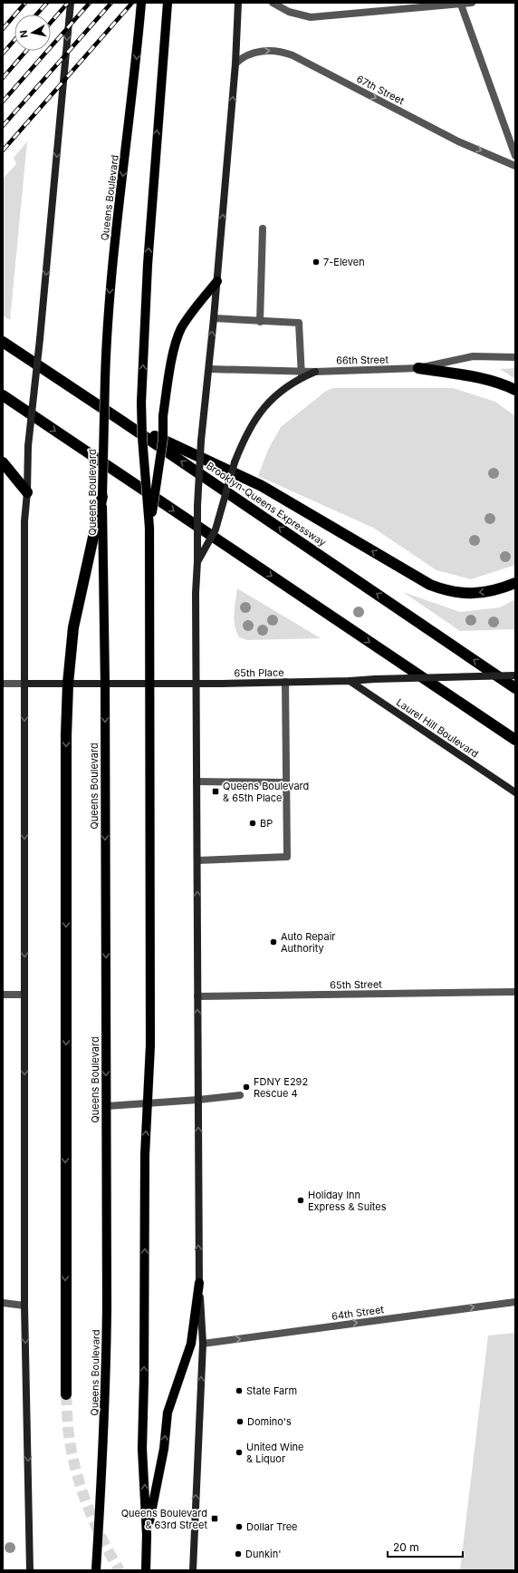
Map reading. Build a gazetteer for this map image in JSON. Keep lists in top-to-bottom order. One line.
{"streets":{"highway":["Brooklyn-Queens Expressway"],"main road":["Queens Boulevard"],"street":["67th Street","66th Street","65th Place","Laurel Hill Boulevard","65th Street","64th Street"]},"crossings":[["Queens Boulevard","65th Place"],["65th Place","Laurel Hill Boulevard"]],"one_way":["67th Street","64th Street"],"places":{"other":["7-Eleven","BP","Auto Repair Authority","FDNY E292 Rescue 4","Holiday Inn Express & Suites","State Farm","Domino's","United Wine & Liquor","Dollar Tree","Dunkin'"],"transit":["Queens Boulevard & 65th Place","Queens Boulevard & 63rd Street"]},"scale_bar":"20 m","north":"left"}
